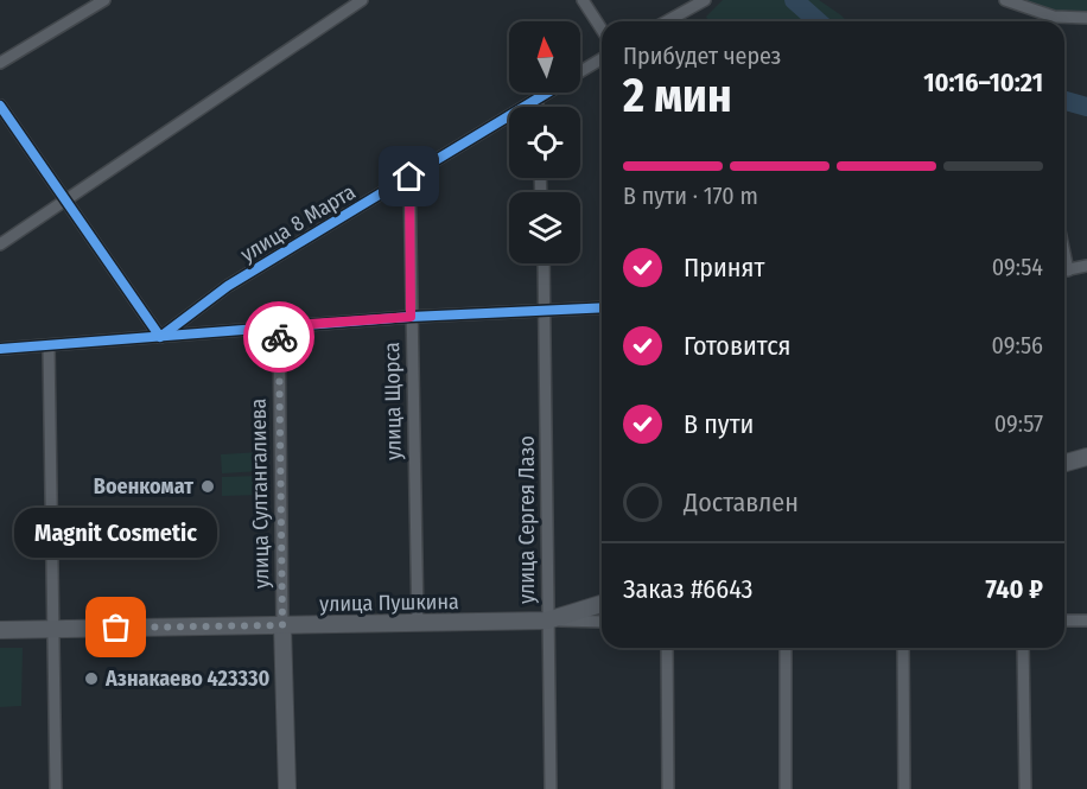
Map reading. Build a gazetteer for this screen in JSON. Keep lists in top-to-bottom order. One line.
{"streets":{"main road":["улица Султангалиева","улица Пушкина"],"street":["улица 8 Марта","улица Щорса","улица Сергея Лазо"]},"crossings":[["улица 8 Марта","улица Щорса"],["улица Щорса","улица Пушкина"],["улица Султангалиева","улица Пушкина"],["улица Сергея Лазо","улица Пушкина"]],"places":["Военкомат","Magnit Cosmetic","Азнакаево 423330"],"north":"top","page":{"heading":["2 мин","Прибудет через","10:16–10:21"],"panel":["Заказ #6643","740 ₽"],"bar":"В пути · 170 m","list":[["Принят","09:54"],["Готовится","09:56"],["В пути","09:57"],"Доставлен"],"bubble":"Magnit Cosmetic"}}
